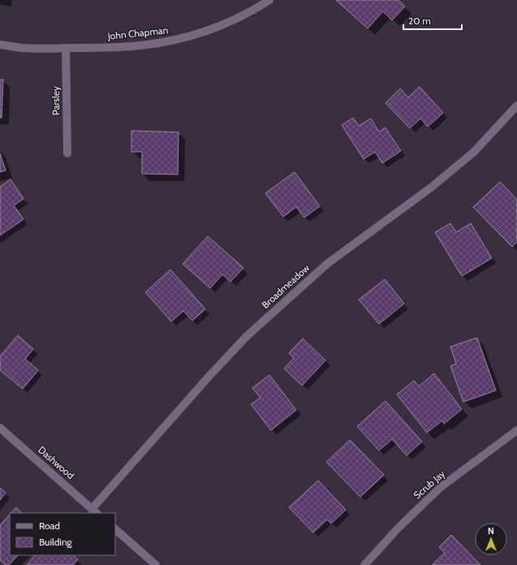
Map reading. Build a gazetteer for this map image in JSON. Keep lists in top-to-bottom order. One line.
{"streets":{"street":["John Chapman","Parsley","Broadmeadow","Dashwood","Scrub Jay"]},"crossings":[["John Chapman","Parsley"],["Broadmeadow","Dashwood"]],"legend":["Road","Building"],"scale_bar":"20 m","north":"top"}
